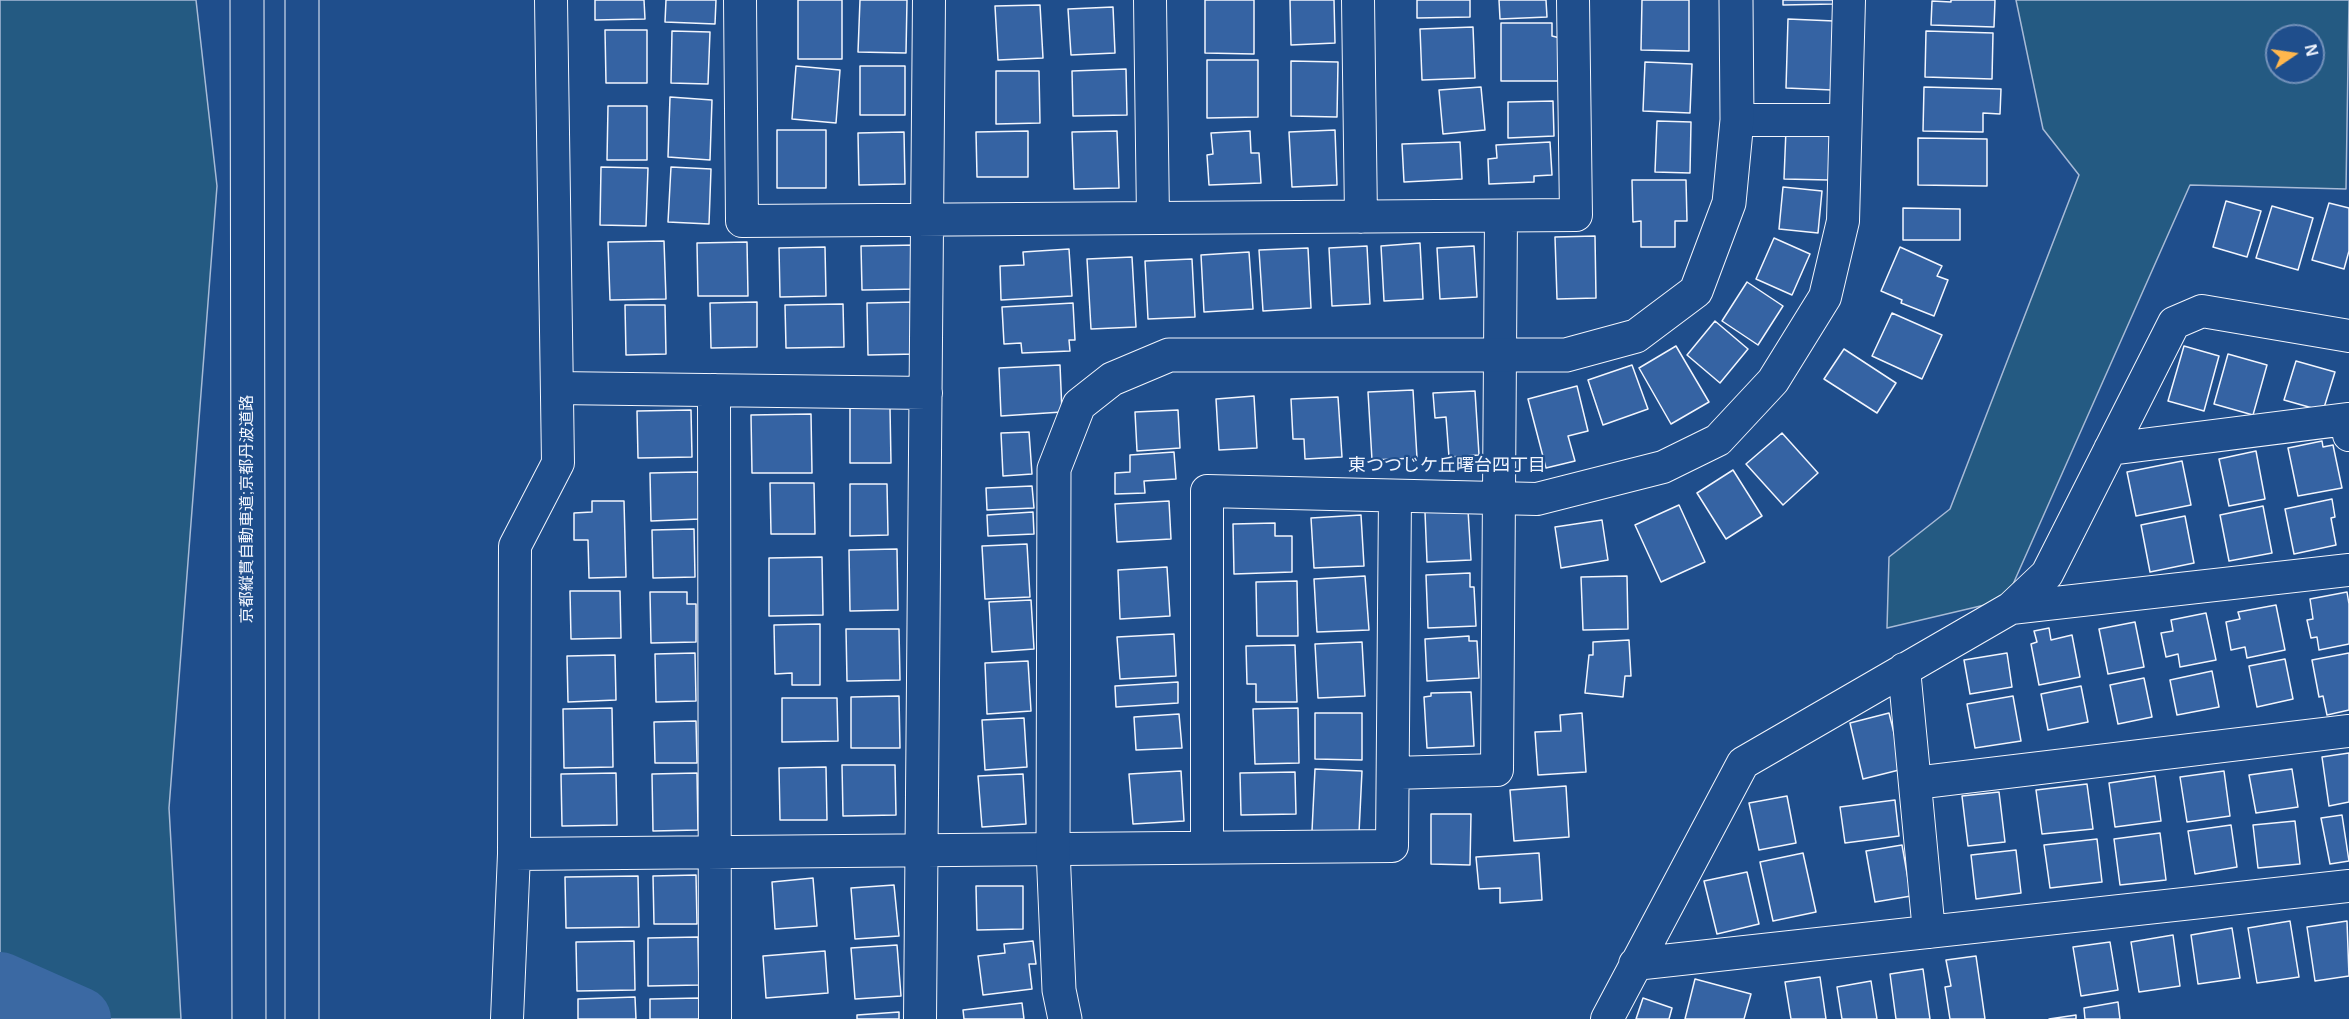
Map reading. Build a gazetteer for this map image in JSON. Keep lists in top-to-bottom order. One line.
{"streets":{"main road":["京都縦貫自動車道;京都丹波道路"]},"districts":["東つつじケ丘曙台四丁目"],"north":"right"}
